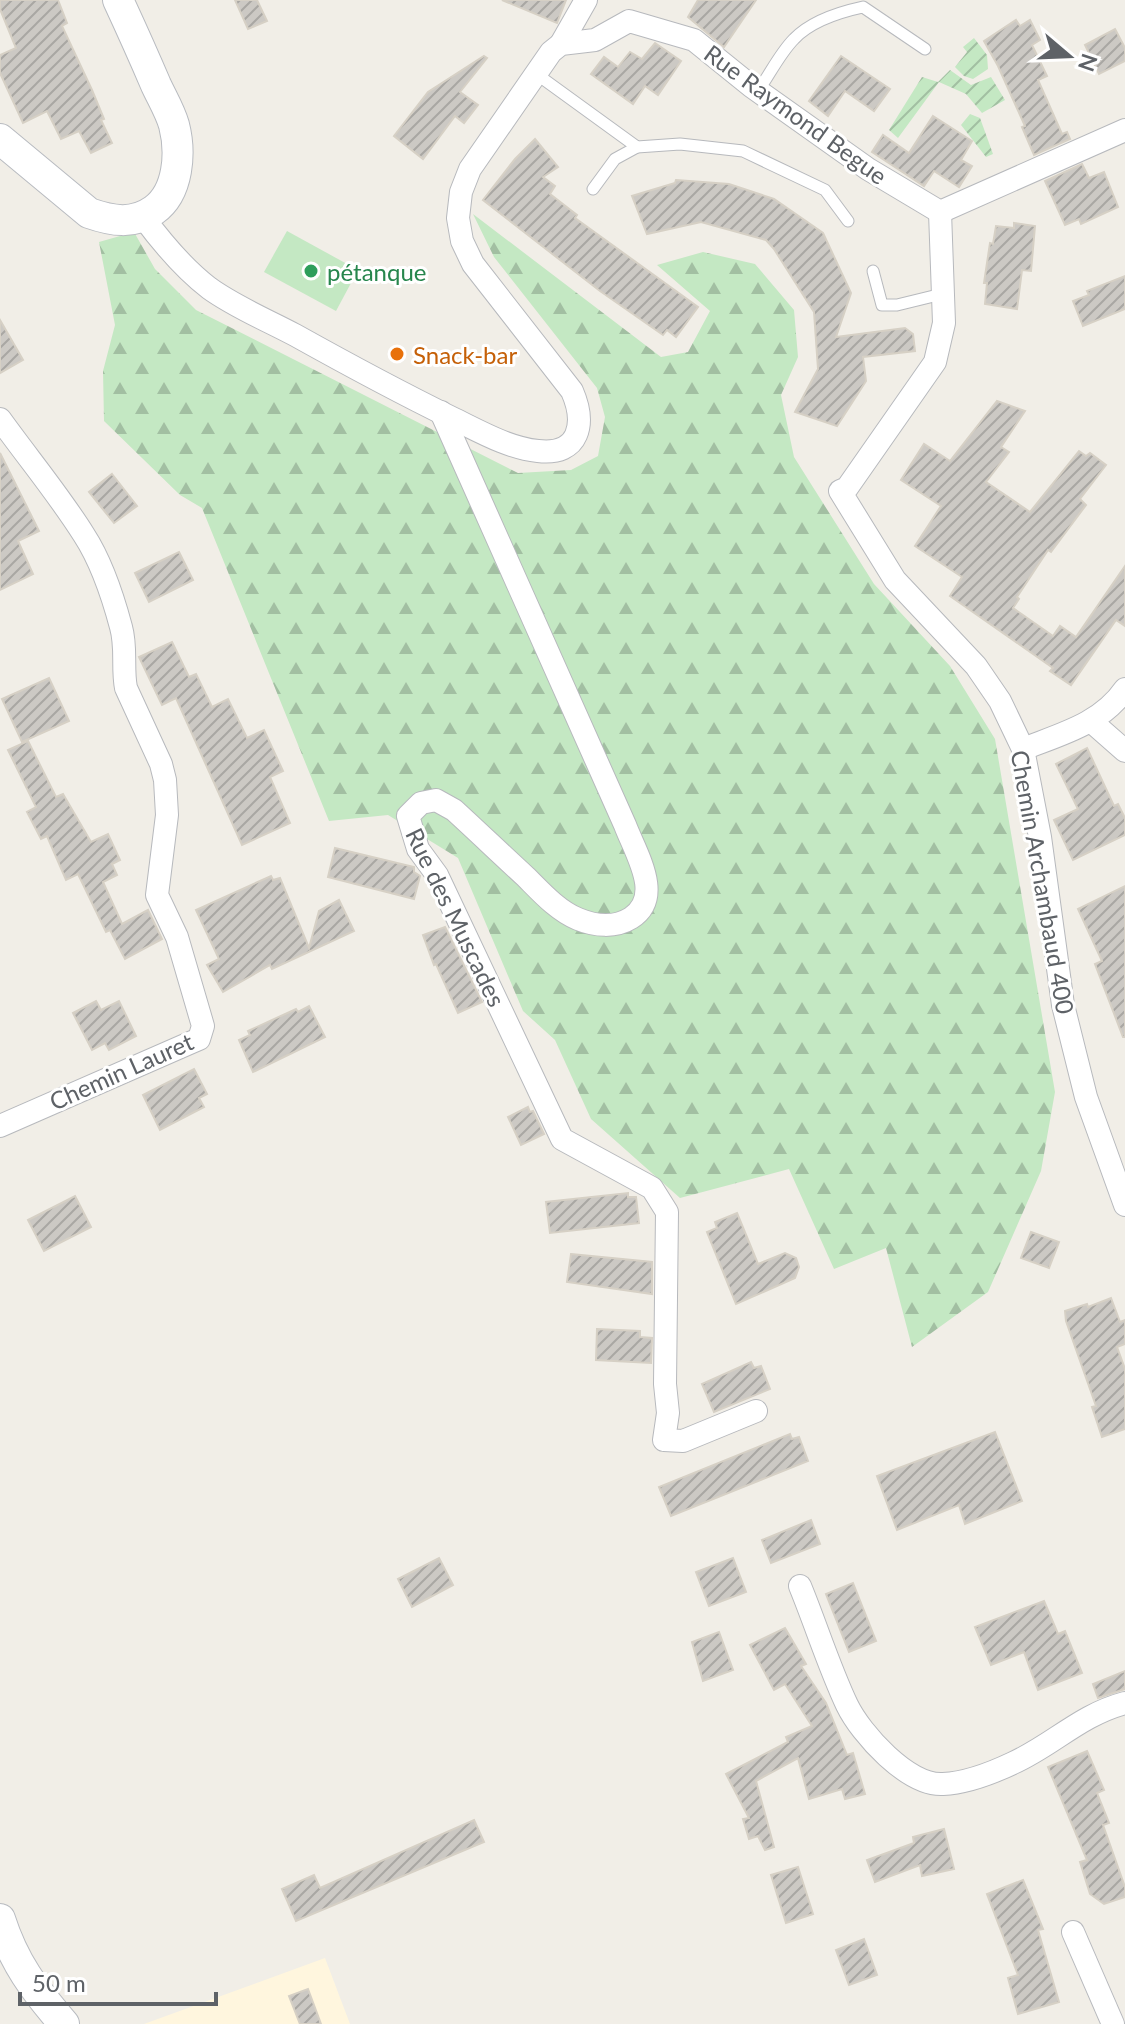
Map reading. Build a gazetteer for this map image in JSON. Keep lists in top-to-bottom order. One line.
{"streets":{"street":["Rue Raymond Begue","Chemin Archambaud 400","Rue des Muscades","Chemin Lauret"]},"crossings":[["Rue Raymond Begue","Chemin Archambaud 400"]],"places":["pétanque","Snack-bar"],"scale_bar":"50 m","north":"right"}
